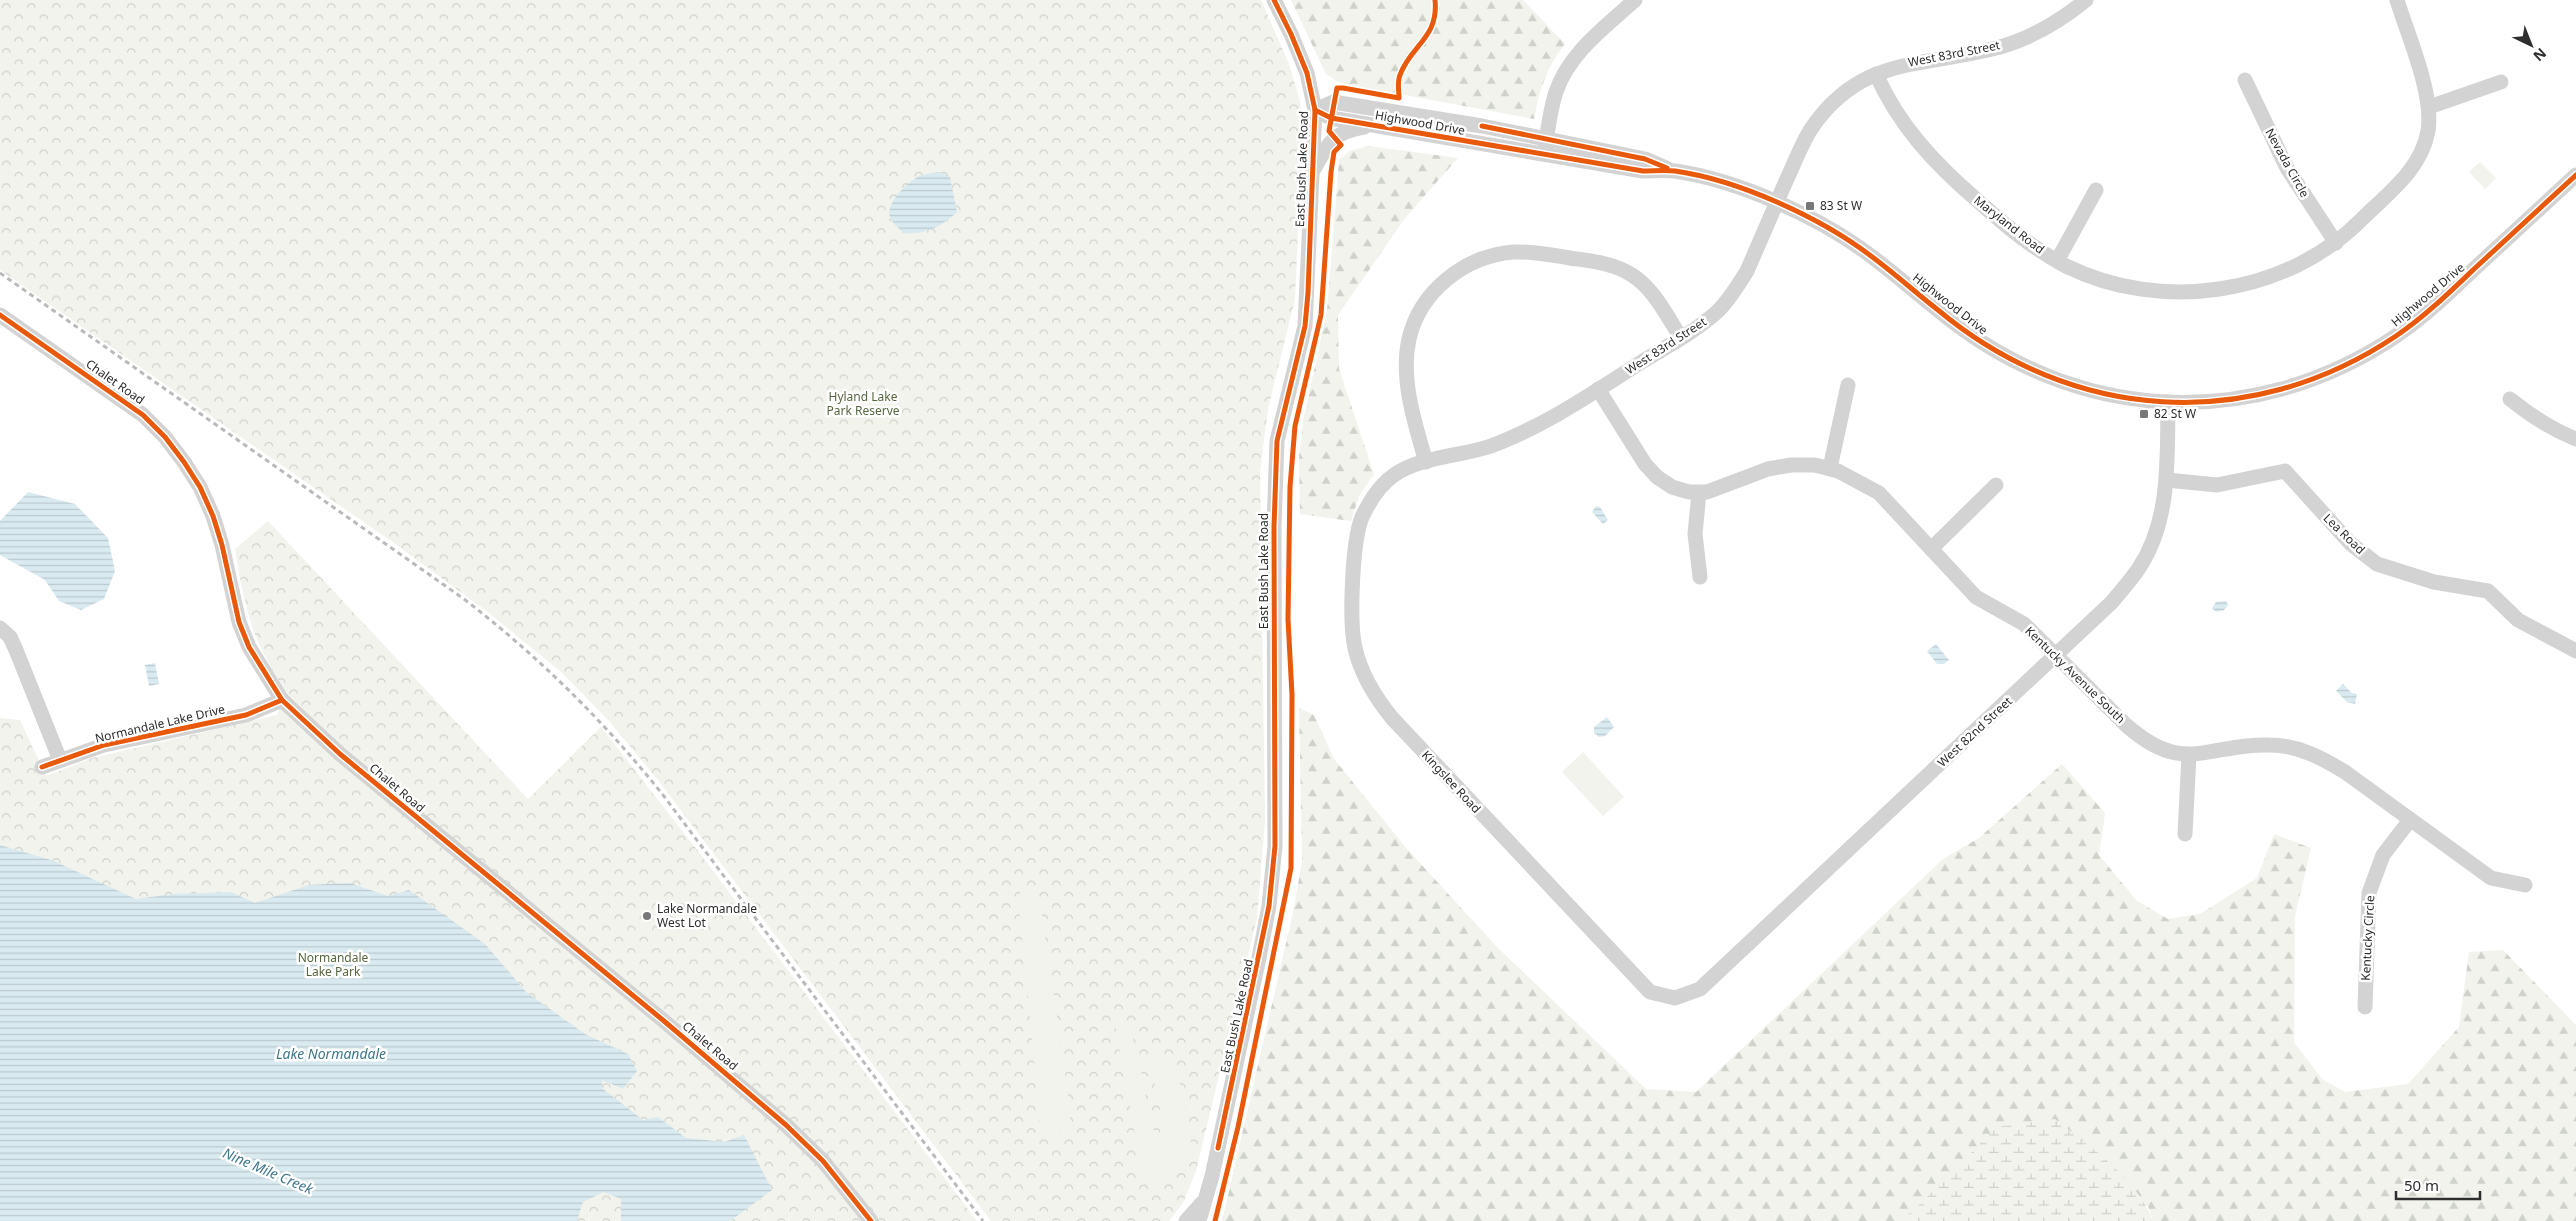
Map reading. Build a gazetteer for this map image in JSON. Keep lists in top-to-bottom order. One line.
{"streets":{"street":["West 83rd Street","Highwood Drive","Nevada Circle","East Bush Lake Road","Maryland Road","Chalet Road","Lea Road","Kentucky Avenue South","Normandale Lake Drive","West 82nd Street","Kingslee Road","Kentucky Circle"]},"crossings":[["West 83rd Street","Highwood Drive"],["West 83rd Street","Maryland Road"],["West 83rd Street","Kentucky Avenue South"],["West 83rd Street","Kingslee Road"],["Highwood Drive","East Bush Lake Road"],["Highwood Drive","West 82nd Street"],["Nevada Circle","Maryland Road"],["Chalet Road","Normandale Lake Drive"],["Lea Road","West 82nd Street"],["Kentucky Avenue South","West 82nd Street"],["Kentucky Avenue South","Kentucky Circle"],["West 82nd Street","Kingslee Road"]],"water":["Lake Normandale","Nine Mile Creek"],"parks":["Hyland Lake Park Reserve","Normandale Lake Park"],"places":{"transit":["83 St W","82 St W"],"other":["Lake Normandale West Lot"]},"scale_bar":"50 m","north":"bottom right"}
